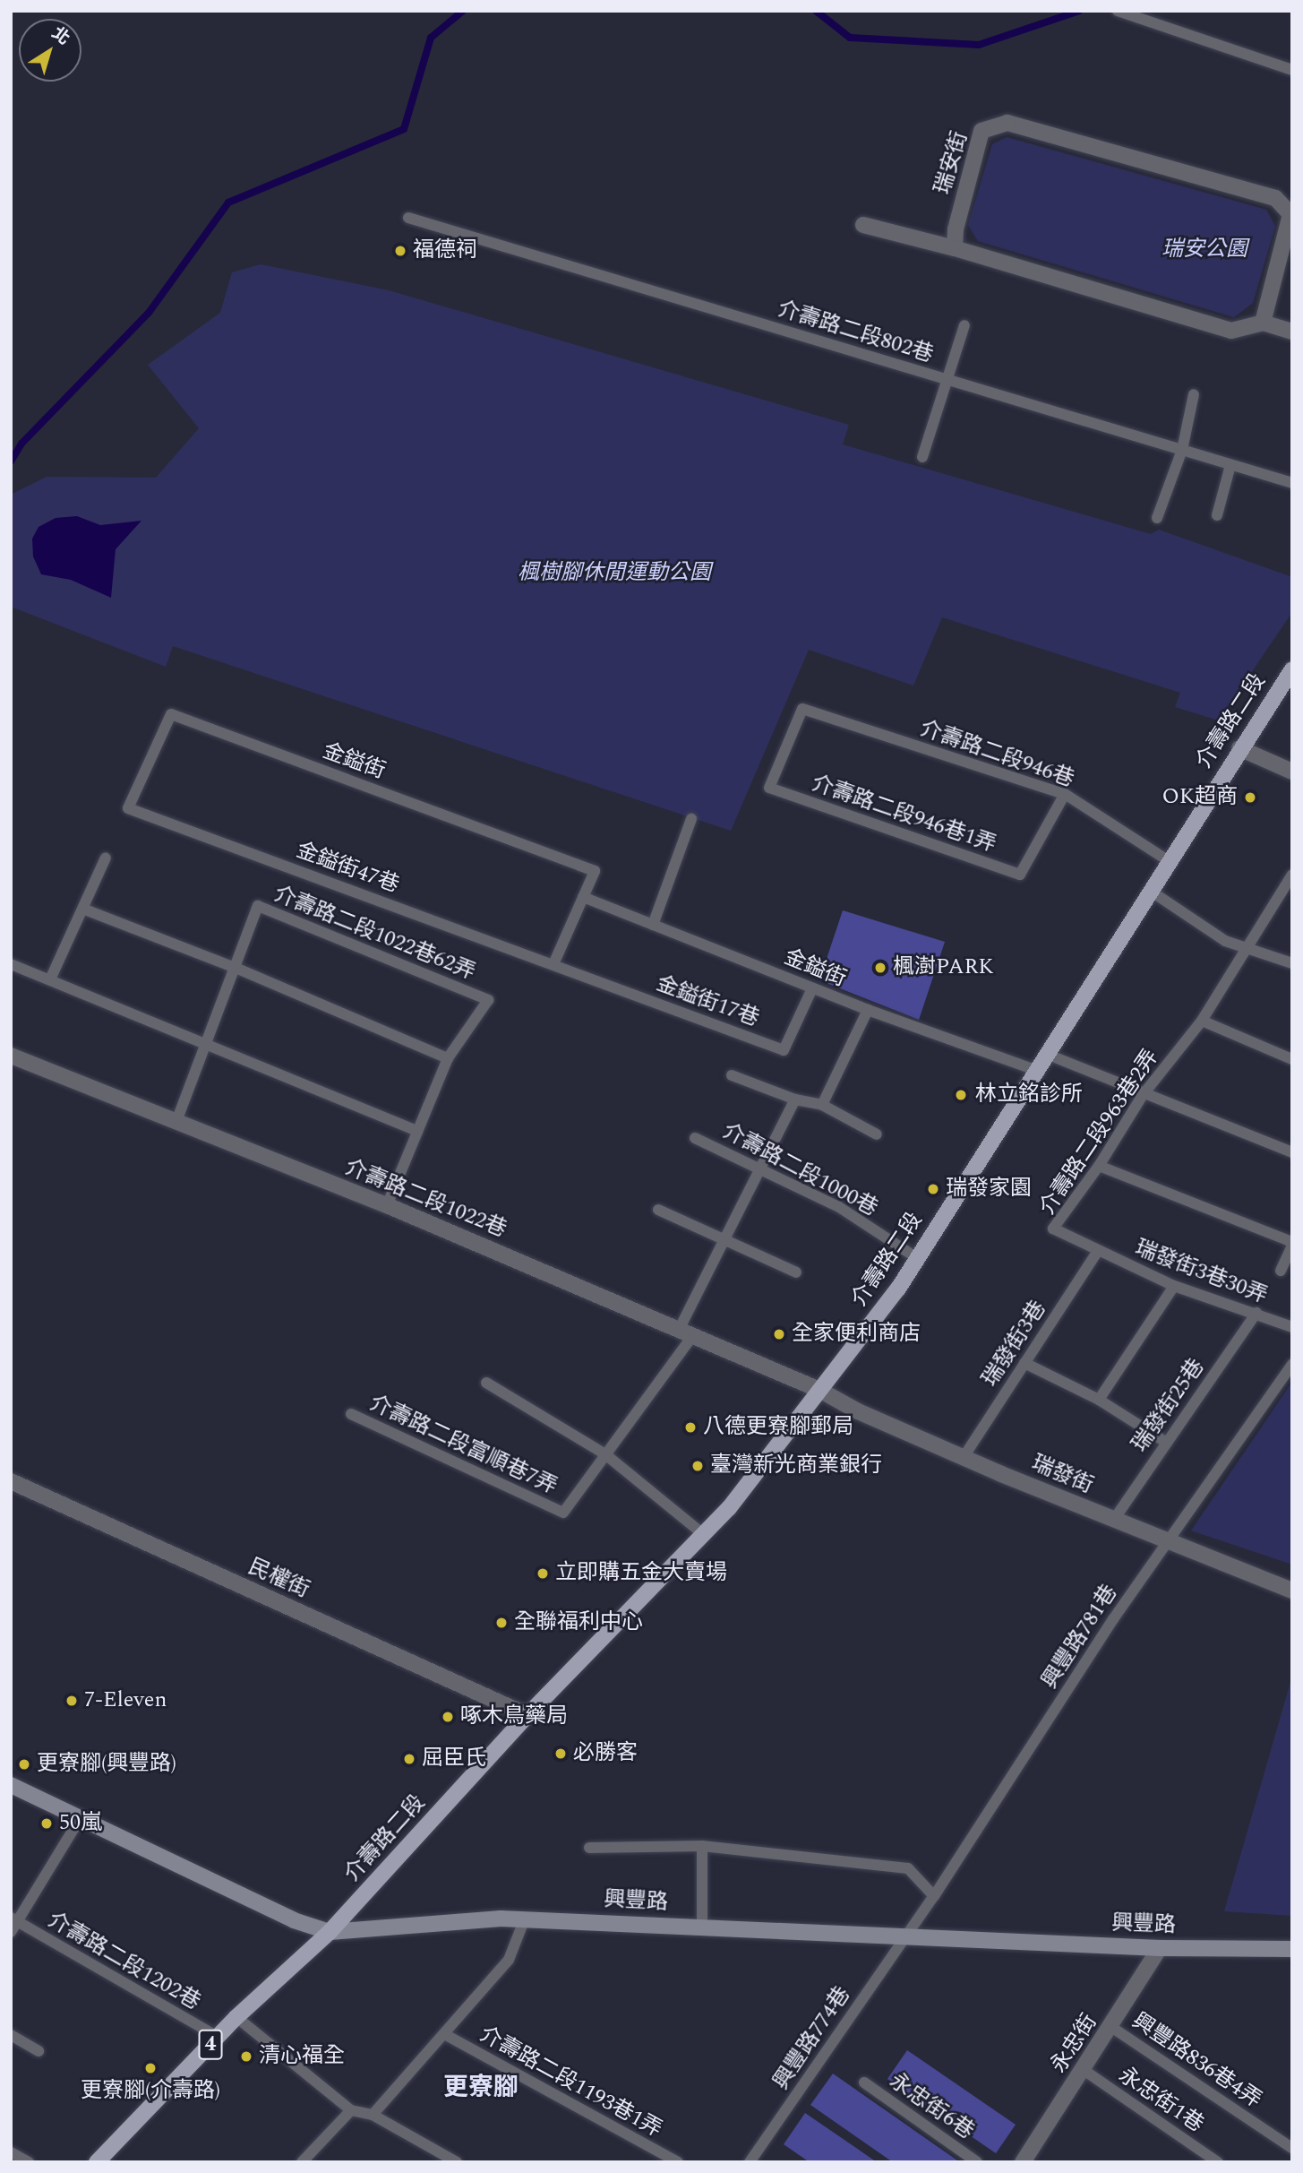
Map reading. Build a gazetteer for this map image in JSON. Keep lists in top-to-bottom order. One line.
{"streets":{"main road":["介壽路二段","興豐路","4"],"street":["瑞安街","介壽路二段1022巷","瑞發街","民權街","永忠街"],"lane":["介壽路二段802巷","介壽路二段946巷","金鎰街","介壽路二段946巷1弄","金鎰街47巷","介壽路二段1022巷62弄","金鎰街17巷","介壽路二段963巷2弄","介壽路二段1000巷","瑞發街3巷30弄","瑞發街3巷","瑞發街25巷","介壽路二段富順巷7弄","興豐路781巷","介壽路二段1202巷","興豐路774巷","興豐路836巷4弄","介壽路二段1193巷1弄","永忠街1巷","永忠街6巷"]},"crossings":[["介壽路二段","介壽路二段946巷"],["介壽路二段","金鎰街"],["介壽路二段","介壽路二段1000巷"],["介壽路二段","介壽路二段1022巷"],["介壽路二段","瑞發街"],["介壽路二段","民權街"],["介壽路二段","興豐路"],["介壽路二段","介壽路二段1202巷"],["介壽路二段946巷","介壽路二段946巷1弄"],["金鎰街","金鎰街47巷"],["金鎰街","金鎰街17巷"],["金鎰街47巷","金鎰街17巷"],["介壽路二段1022巷62弄","介壽路二段1022巷"],["介壽路二段963巷2弄","瑞發街3巷30弄"],["介壽路二段963巷2弄","瑞發街3巷"],["介壽路二段1022巷","瑞發街"],["瑞發街3巷30弄","瑞發街3巷"],["瑞發街3巷30弄","瑞發街25巷"],["瑞發街3巷","瑞發街"],["瑞發街25巷","瑞發街"],["瑞發街","興豐路781巷"],["興豐路781巷","興豐路"],["興豐路781巷","興豐路774巷"],["興豐路","興豐路774巷"],["興豐路","永忠街"],["永忠街","興豐路836巷4弄"],["永忠街","永忠街1巷"]],"districts":["更寮腳"],"parks":["瑞安公園","楓樹腳休閒運動公園"],"places":["福德祠","OK超商","楓澍PARK","林立銘診所","瑞發家園","全家便利商店","八德更寮腳郵局","臺灣新光商業銀行","立即購五金大賣場","全聯福利中心","7-Eleven","啄木鳥藥局","必勝客","屈臣氏","更寮腳(興豐路)","50嵐","清心福全","更寮腳(介壽路)"],"north":"top right"}
